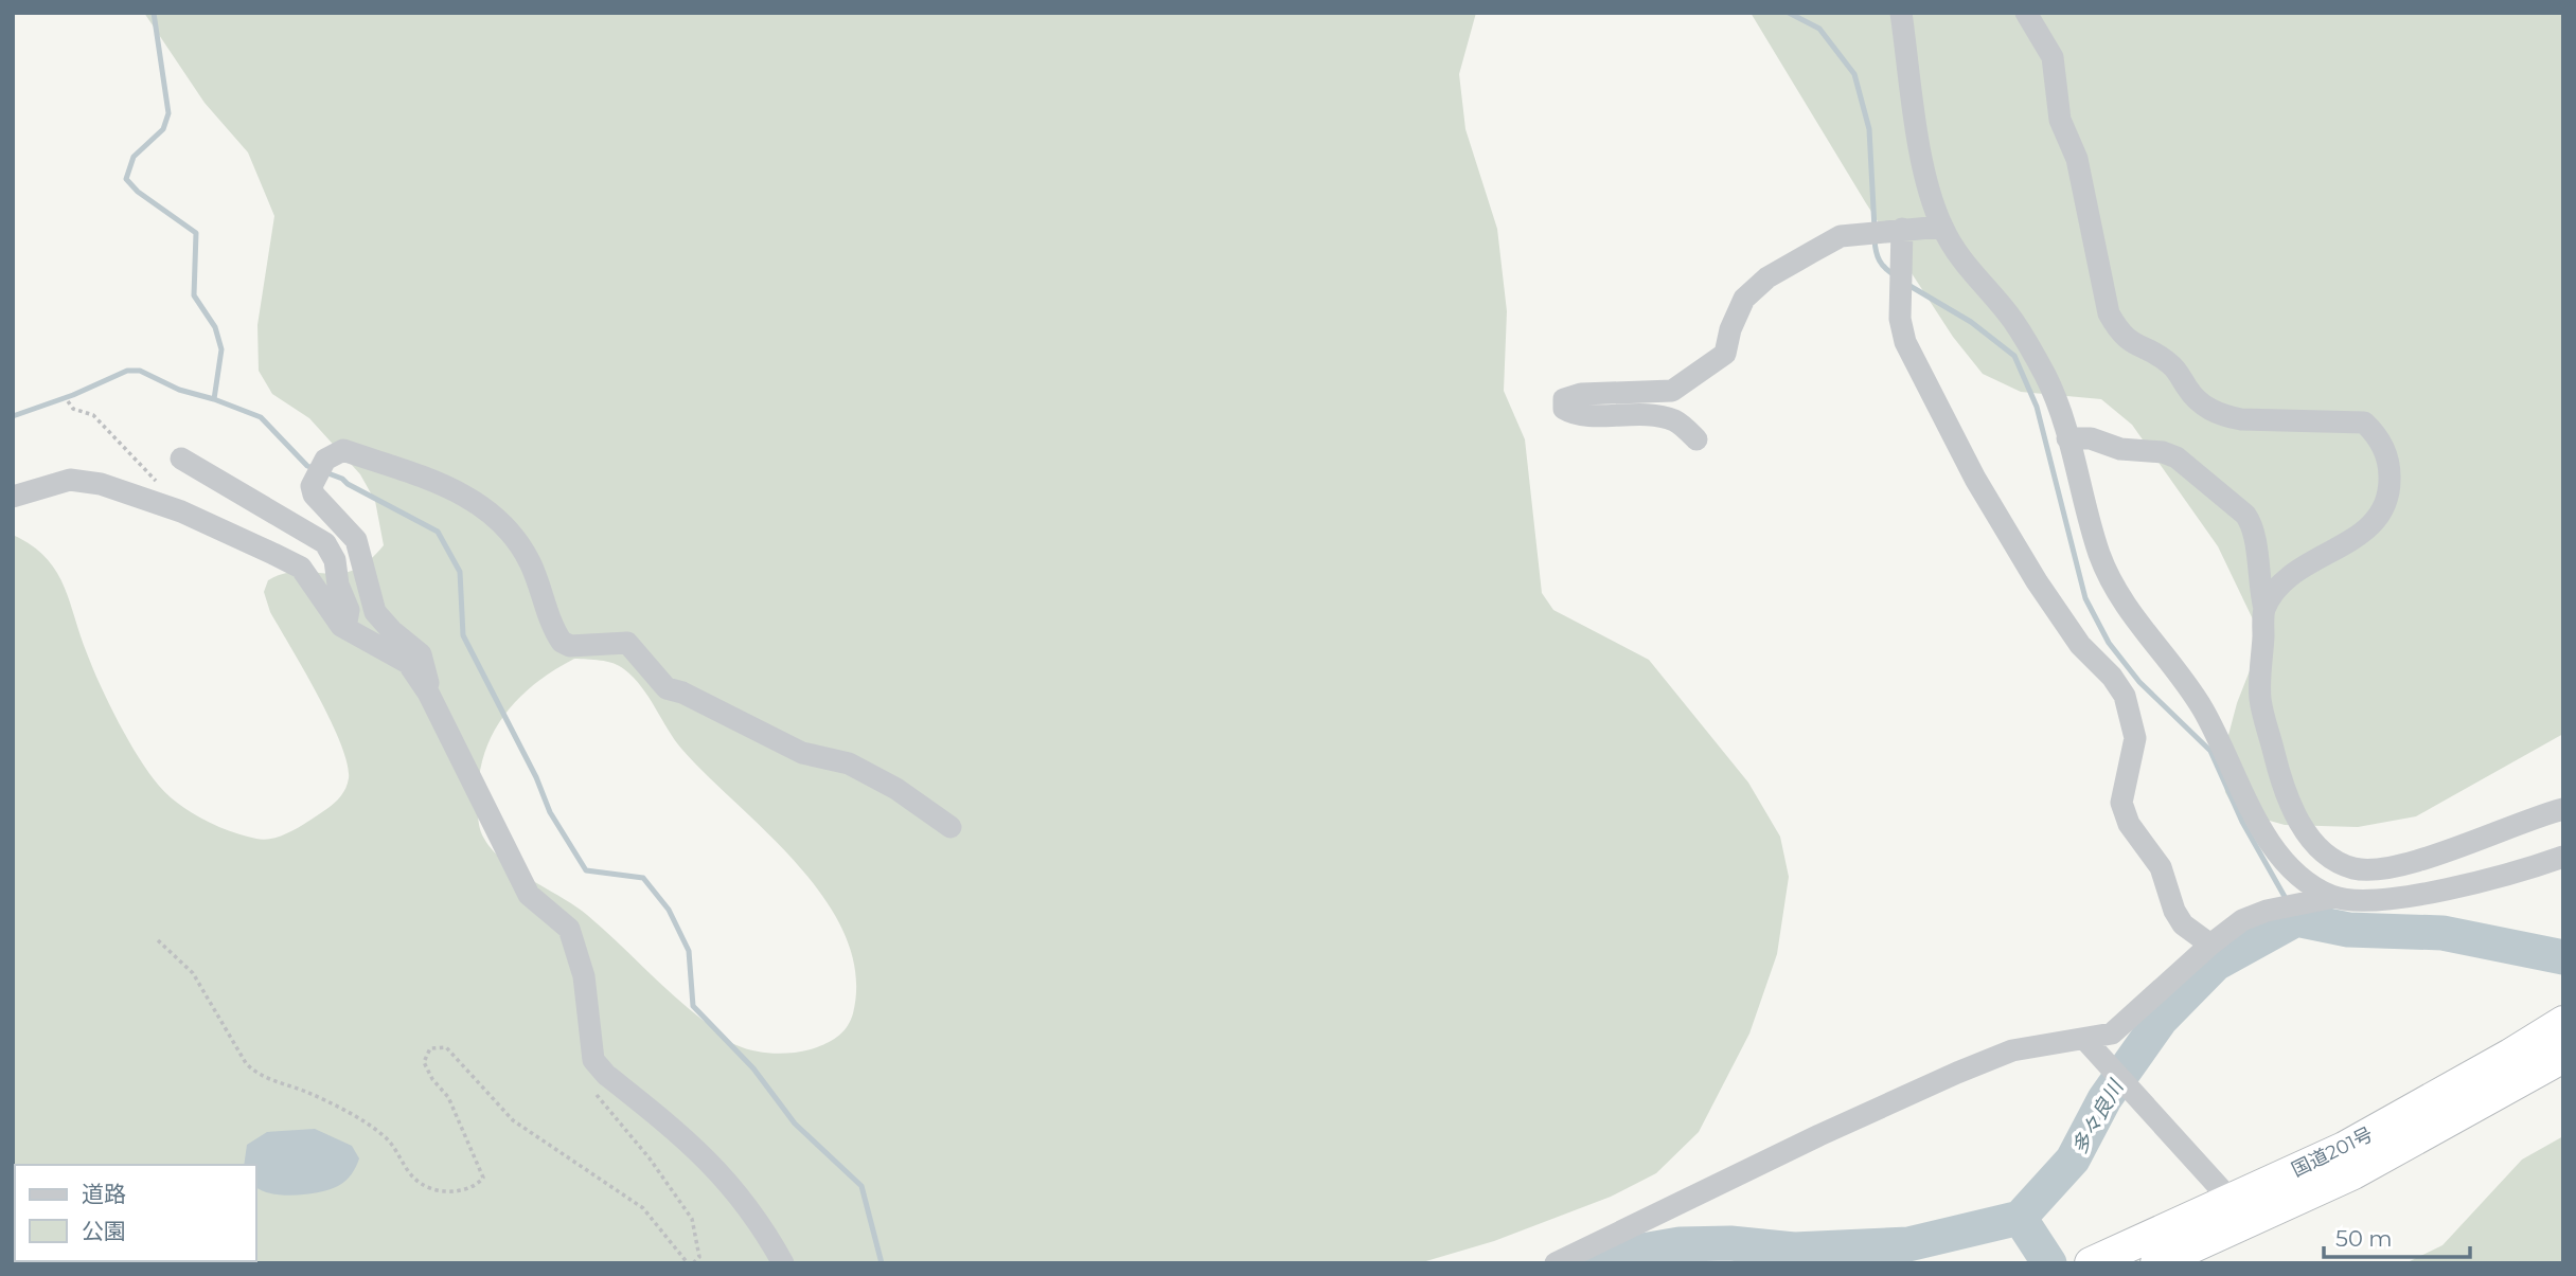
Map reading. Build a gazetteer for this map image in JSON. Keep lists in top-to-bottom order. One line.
{"streets":{"highway":["国道201号"]},"water":["多々良川"],"legend":["道路","公園"],"scale_bar":"50 m"}
